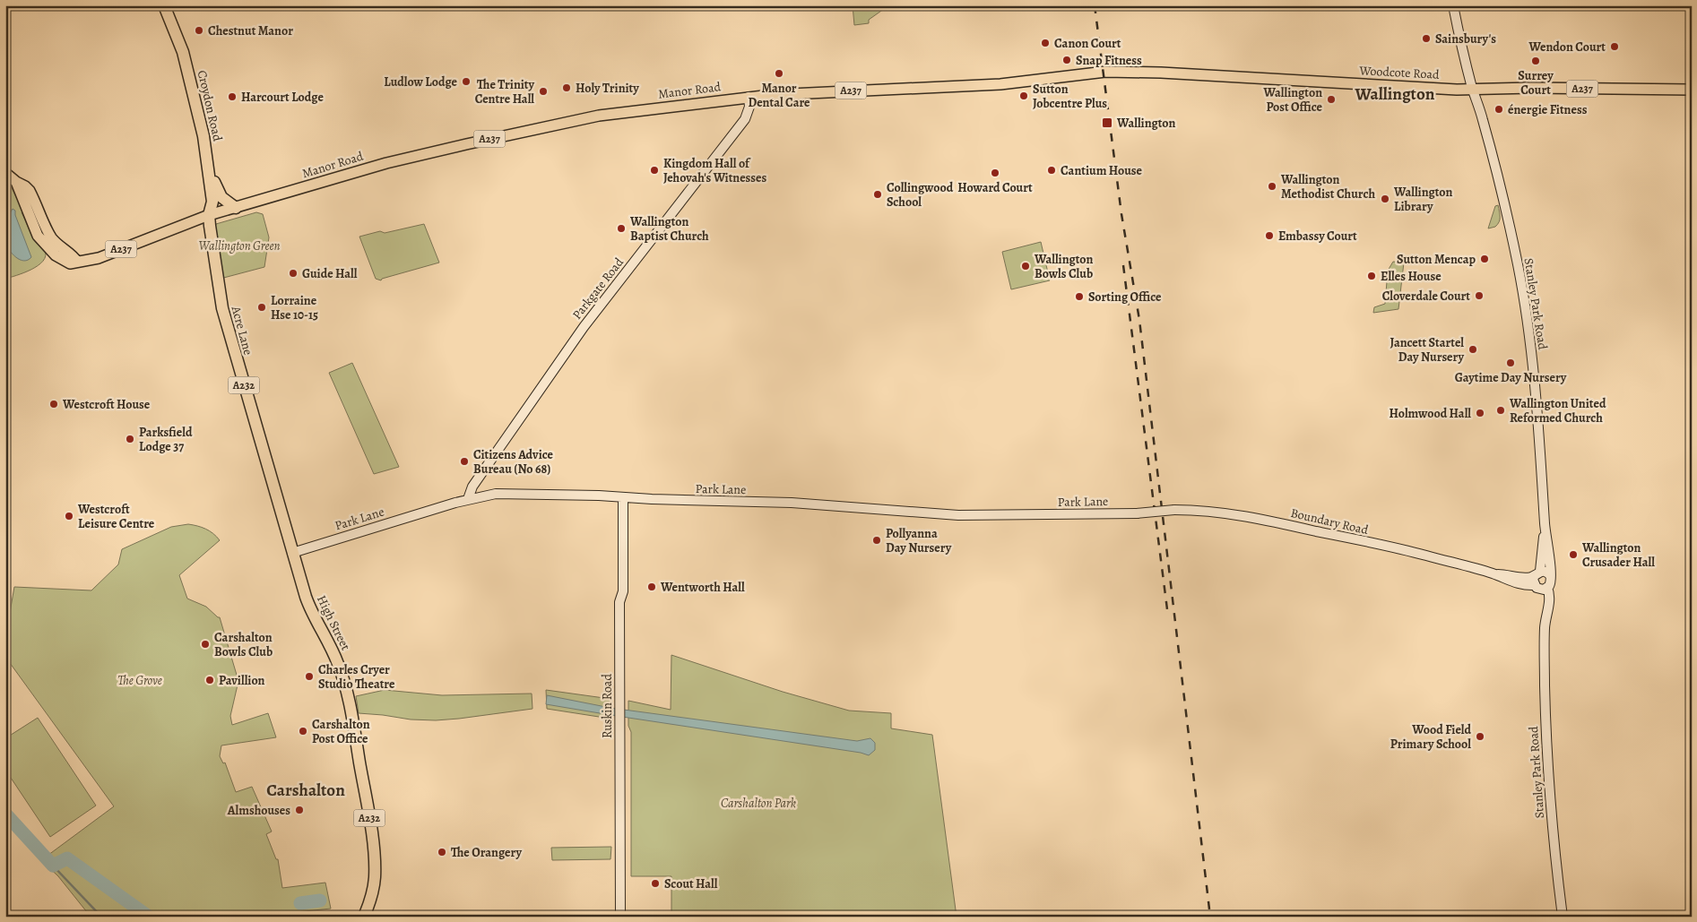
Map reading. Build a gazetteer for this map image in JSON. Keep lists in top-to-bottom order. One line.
{"streets":{"highway":["Croydon Road","Acre Lane","A232","High Street"],"main road":["Woodcote Road","A237","Manor Road","Parkgate Road","Stanley Park Road","Park Lane","Boundary Road","Ruskin Road"]},"crossings":[["Woodcote Road","Manor Road"],["Woodcote Road","Stanley Park Road"],["A237","Manor Road"],["A237","Croydon Road"],["A237","Acre Lane"],["Manor Road","Croydon Road"],["Manor Road","Parkgate Road"],["Manor Road","Acre Lane"],["Croydon Road","Acre Lane"],["Parkgate Road","Park Lane"],["Stanley Park Road","Boundary Road"],["Acre Lane","Park Lane"],["Acre Lane","High Street"],["Park Lane","Boundary Road"],["Park Lane","High Street"],["Park Lane","Ruskin Road"]],"districts":["Wallington","Carshalton"],"parks":["Wallington Green","The Grove","Carshalton Park"],"places":{"other":["Chestnut Manor","Sainsbury's","Canon Court","Wendon Court","Snap Fitness","Surrey Court","Manor Dental Care","Ludlow Lodge","Holy Trinity","The Trinity Centre Hall","Sutton Jobcentre Plus","Harcourt Lodge","Wallington Post Office","énergie Fitness","Kingdom Hall of Jehovah's Witnesses","Cantium House","Howard Court","Wallington Methodist Church","Collingwood School","Wallington Library","Wallington Baptist Church","Embassy Court","Sutton Mencap","Wallington Bowls Club","Guide Hall","Elles House","Cloverdale Court","Sorting Office","Lorraine Hse 10-15","Jancett Startel Day Nursery","Gaytime Day Nursery","Westcroft House","Wallington United Reformed Church","Holmwood Hall","Parksfield Lodge 37","Citizens Advice Bureau (No 68)","Westcroft Leisure Centre","Pollyanna Day Nursery","Wallington Crusader Hall","Wentworth Hall","Carshalton Bowls Club","Charles Cryer Studio Theatre","Pavillion","Carshalton Post Office","Wood Field Primary School","Almshouses","The Orangery","Scout Hall"],"transit":["Wallington"]}}
